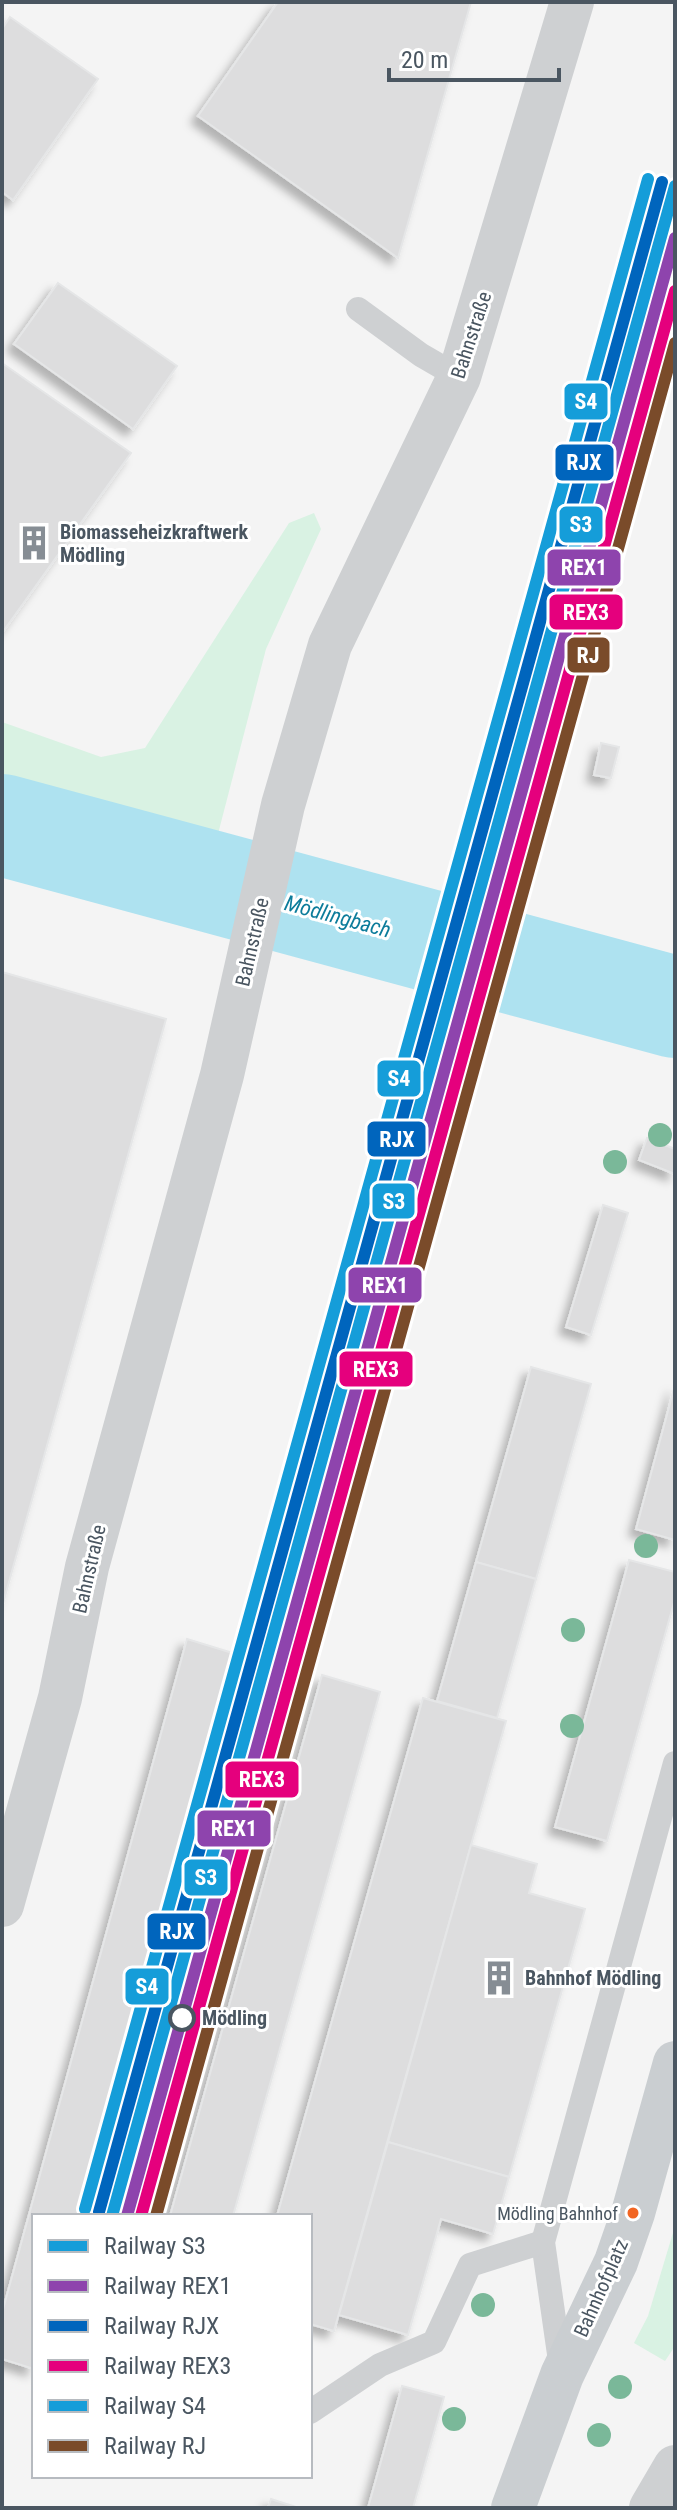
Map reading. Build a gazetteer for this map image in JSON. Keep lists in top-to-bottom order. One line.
{"streets":{"main road":["Bahnhofplatz"],"street":["Bahnstraße"]},"water":["Mödlingbach"],"places":{"building":["Biomasseheizkraftwerk Mödling","Bahnhof Mödling"],"other":["Mödling","Mödling Bahnhof"]},"lines":["rail line S4","rail line RJX","rail line S3","rail line REX1","rail line REX3","rail line RJ"],"legend":["Railway S3","Railway REX1","Railway RJX","Railway REX3","Railway S4","Railway RJ"],"scale_bar":"20 m"}
